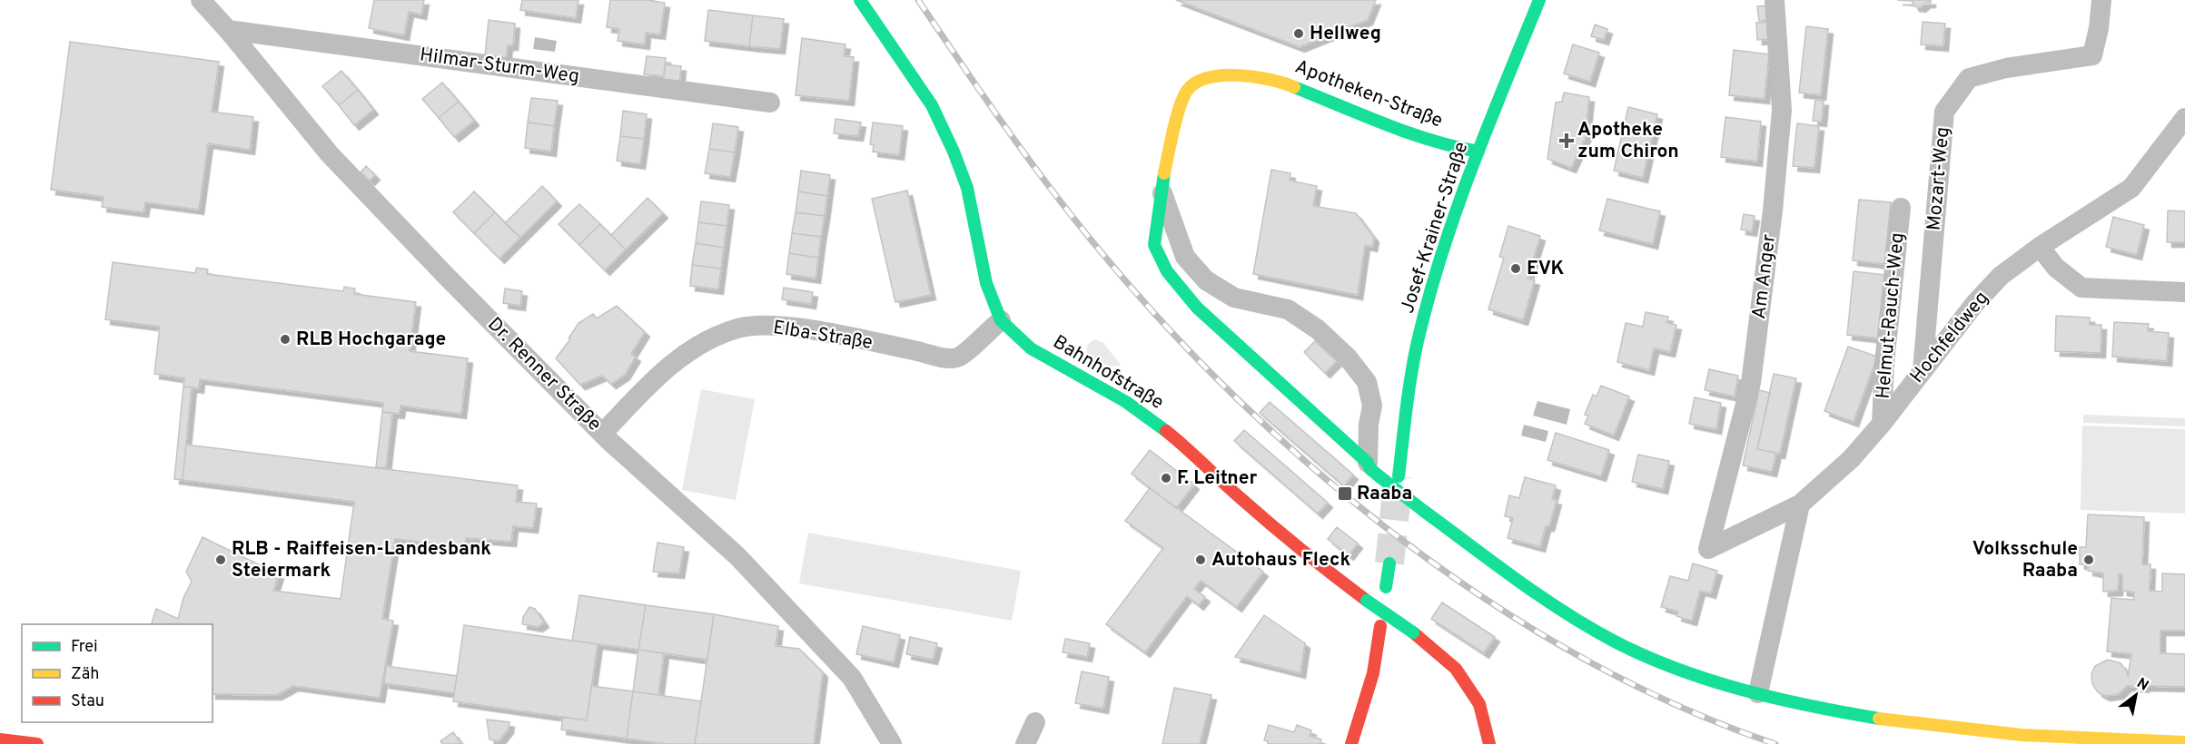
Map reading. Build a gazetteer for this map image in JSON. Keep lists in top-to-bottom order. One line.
{"streets":{"street":["Hilmar-Sturm-Weg","Apotheken-Straße","Mozart-Weg","Josef-Krainer-Straße","Am Anger","Helmut-Rauch-Weg","Elba-Straße","Hochfeldweg","Bahnhofstraße","Dr. Renner Straße"]},"crossings":[["Hilmar-Sturm-Weg","Dr. Renner Straße"],["Apotheken-Straße","Josef-Krainer-Straße"],["Mozart-Weg","Hochfeldweg"],["Am Anger","Hochfeldweg"],["Helmut-Rauch-Weg","Hochfeldweg"],["Elba-Straße","Bahnhofstraße"],["Elba-Straße","Dr. Renner Straße"]],"places":{"other":["Hellweg","EVK","RLB Hochgarage","F. Leitner","RLB - Raiffeisen-Landesbank Steiermark","Autohaus Fleck","Volksschule Raaba"],"health":["Apotheke zum Chiron"],"transit":["Raaba"]},"legend":["Frei","Zäh","Stau"],"north":"top right"}
